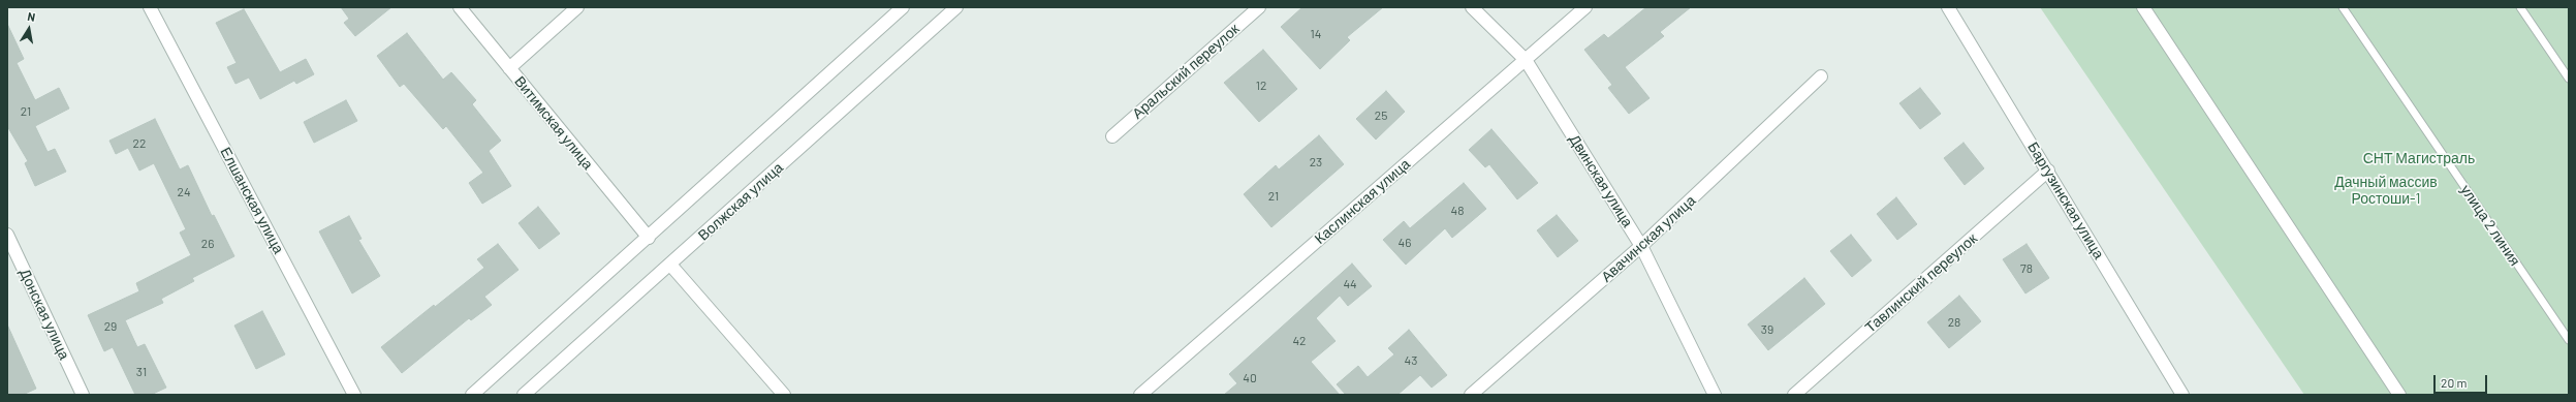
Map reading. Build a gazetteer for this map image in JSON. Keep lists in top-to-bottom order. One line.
{"streets":{"street":["Аральский переулок","Витимская улица","Двинская улица","Елшанская улица","Баргузинская улица","Волжская улица","Каслинская улица","Авачинская улица","Тавлинский переулок","Донская улица"],"lane":["улица 2 линия"]},"crossings":[["Двинская улица","Каслинская улица"],["Двинская улица","Авачинская улица"],["Баргузинская улица","Тавлинский переулок"]],"parks":["СНТ Магистраль","Дачный массив Ростоши-1"],"house_numbers":["14","12","21","25","22","23","24","21","48","46","26","78","44","28","29","39","42","43","31","40"],"scale_bar":"20 m","north":"top"}
